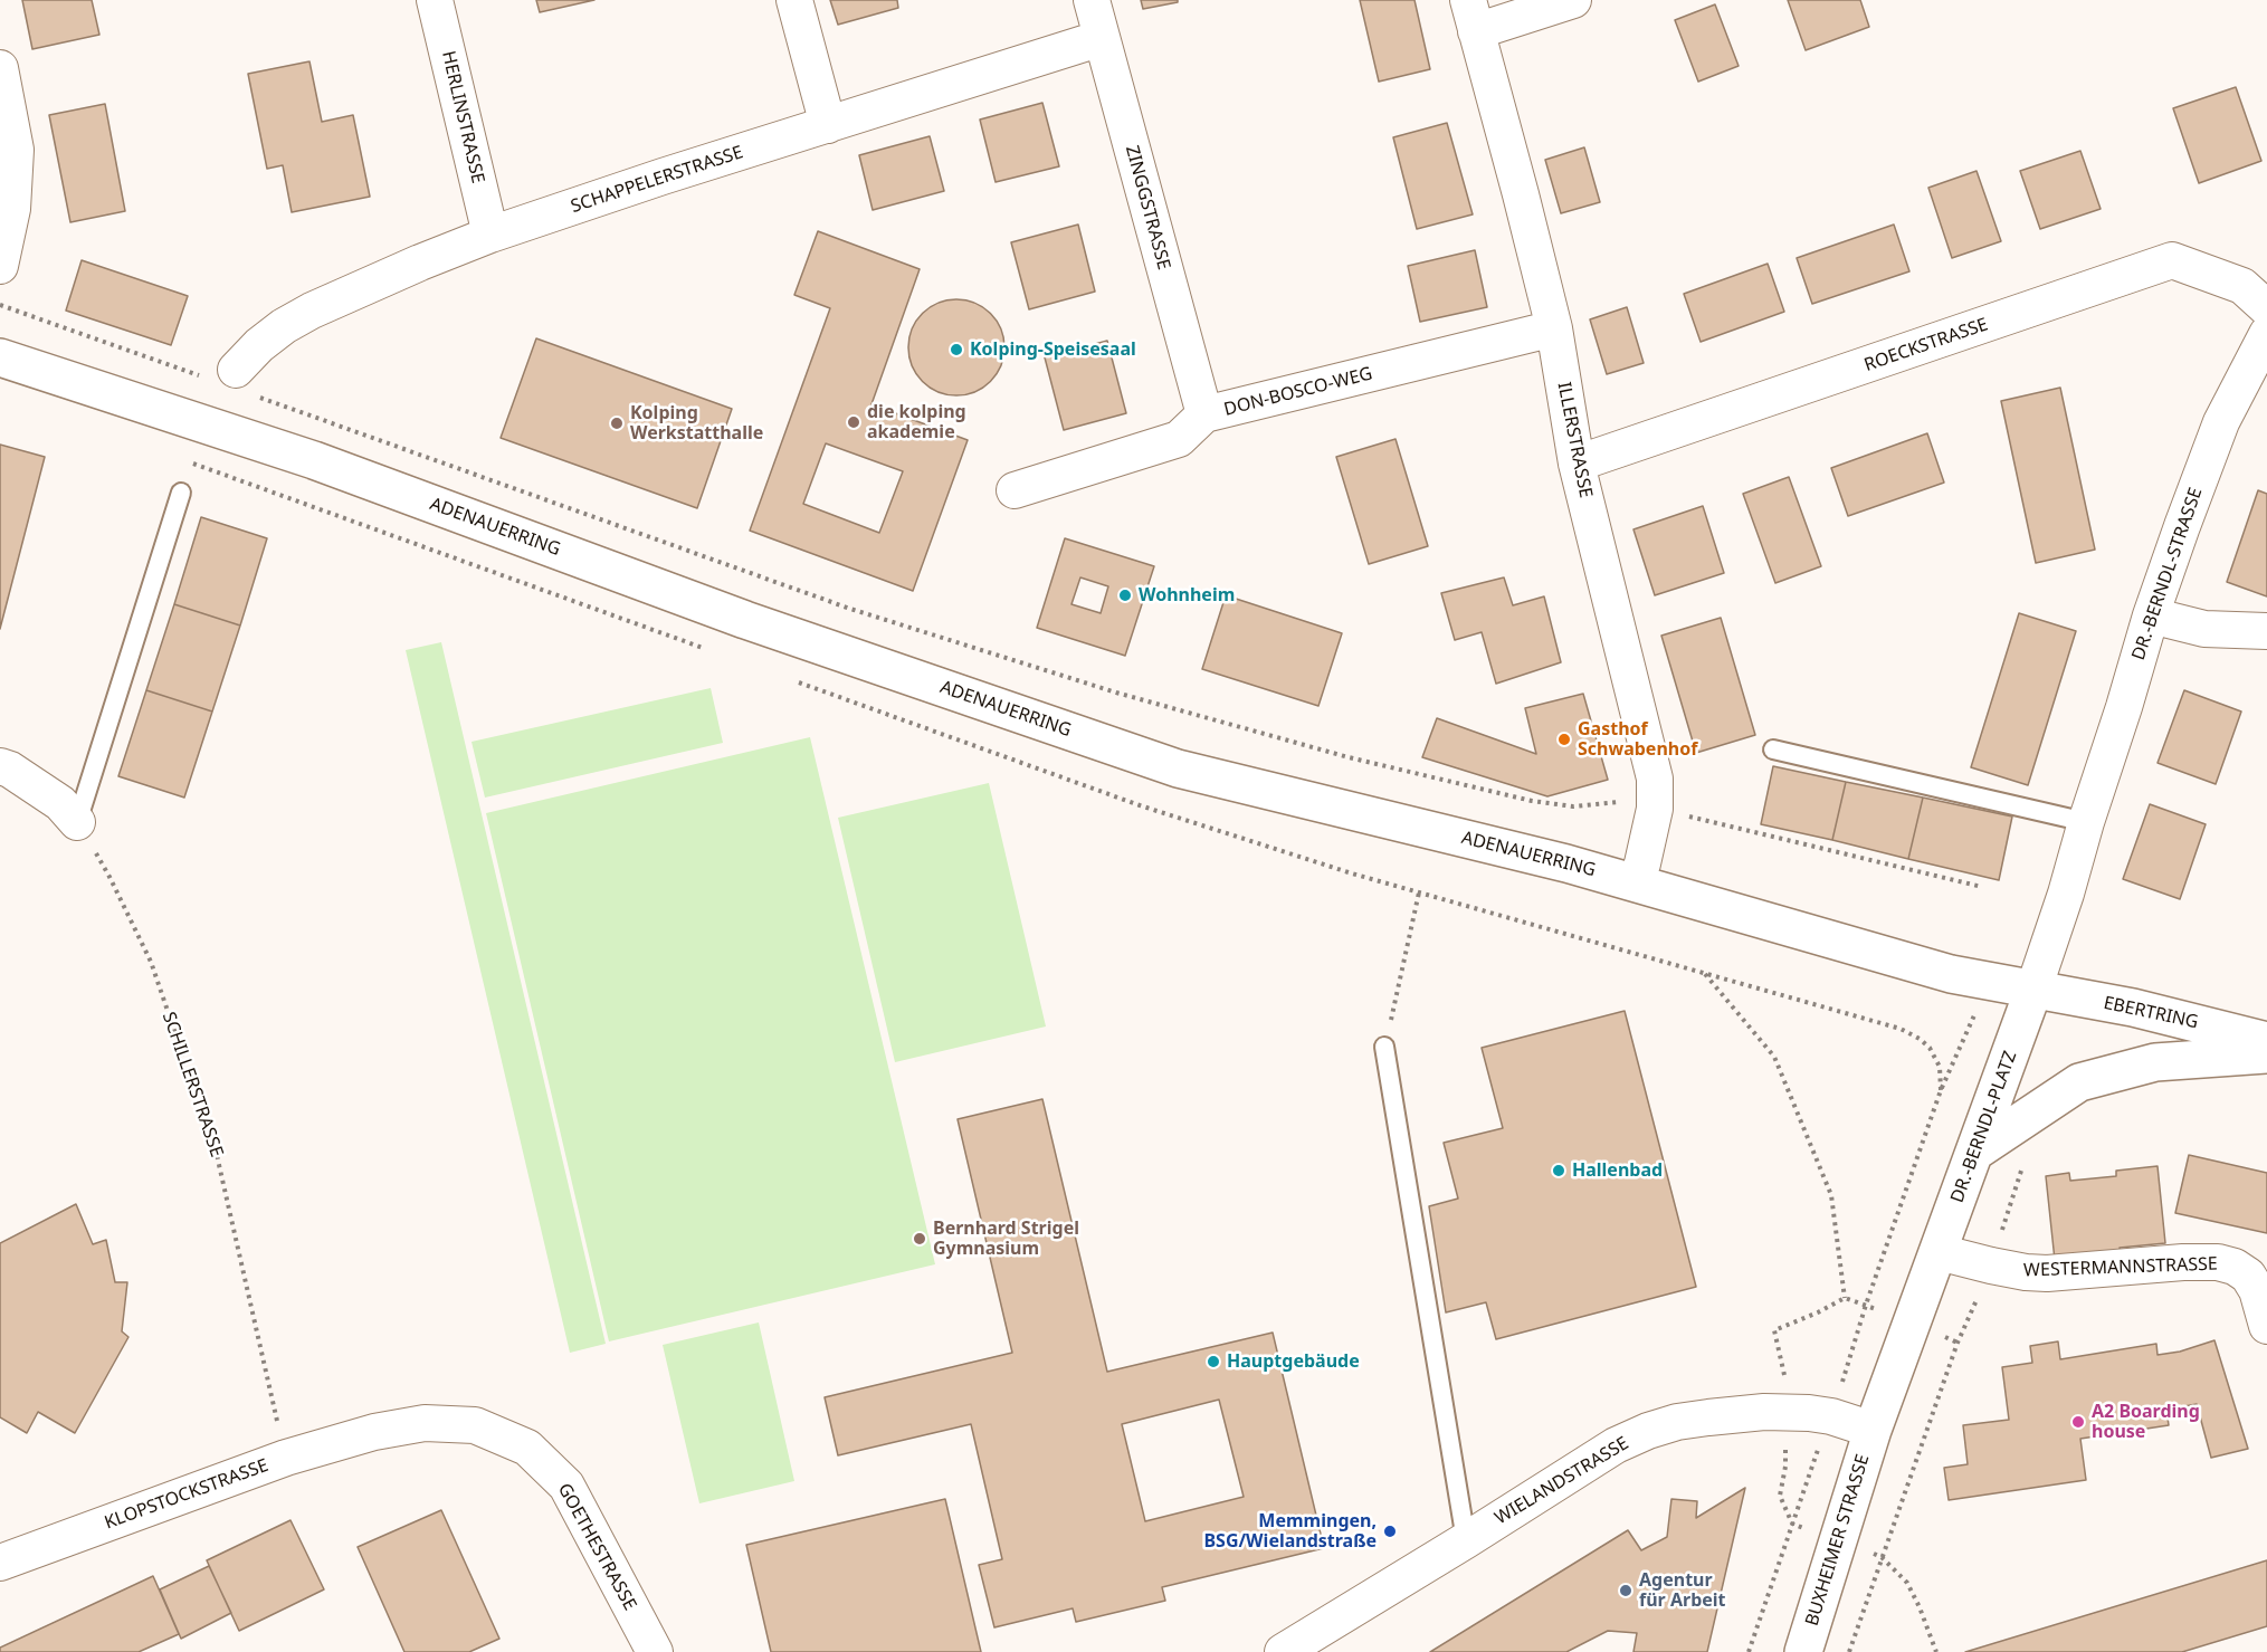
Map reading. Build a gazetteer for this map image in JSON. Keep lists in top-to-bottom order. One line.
{"streets":{"main road":["ADENAUERRING","EBERTRING","DR.-BERNDL-PLATZ","BUXHEIMER STRASSE"],"street":["HERLINSTRASSE","SCHAPPELERSTRASSE","ZINGGSTRASSE","ROECKSTRASSE","DON-BOSCO-WEG","ILLERSTRASSE","DR.-BERNDL-STRASSE","WESTERMANNSTRASSE","WIELANDSTRASSE","KLOPSTOCKSTRASSE","GOETHESTRASSE"],"path":["SCHILLERSTRASSE"]},"crossings":[["HERLINSTRASSE","SCHAPPELERSTRASSE"],["SCHAPPELERSTRASSE","ZINGGSTRASSE"],["ZINGGSTRASSE","DON-BOSCO-WEG"],["ROECKSTRASSE","ILLERSTRASSE"],["DON-BOSCO-WEG","ILLERSTRASSE"],["ILLERSTRASSE","ADENAUERRING"],["ADENAUERRING","EBERTRING"],["ADENAUERRING","DR.-BERNDL-PLATZ"],["DR.-BERNDL-STRASSE","DR.-BERNDL-PLATZ"],["EBERTRING","DR.-BERNDL-PLATZ"],["SCHILLERSTRASSE","KLOPSTOCKSTRASSE"],["DR.-BERNDL-PLATZ","WESTERMANNSTRASSE"],["DR.-BERNDL-PLATZ","WIELANDSTRASSE"],["DR.-BERNDL-PLATZ","BUXHEIMER STRASSE"],["WIELANDSTRASSE","BUXHEIMER STRASSE"],["KLOPSTOCKSTRASSE","GOETHESTRASSE"]],"places":["Kolping-Speisesaal","die kolping akademie","Kolping Werkstatthalle","Wohnheim","Gasthof Schwabenhof","Hallenbad","Bernhard Strigel Gymnasium","Hauptgebäude","A2 Boarding house","Memmingen, BSG/Wielandstraße","Agentur für Arbeit"]}
